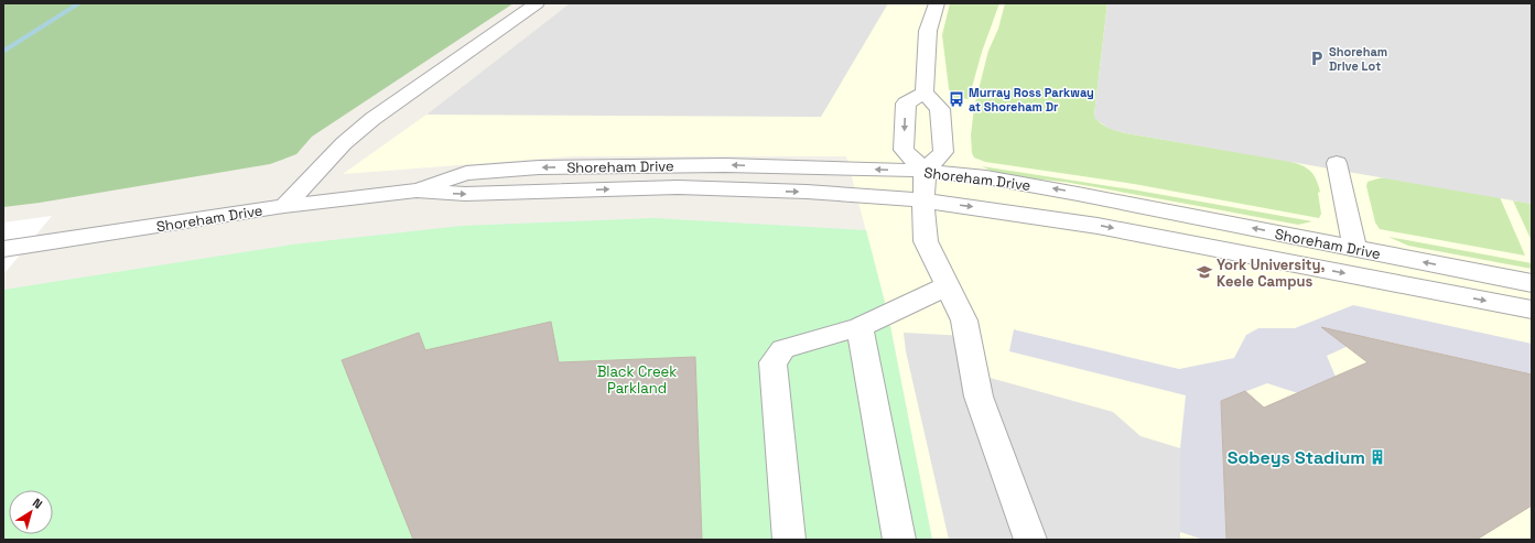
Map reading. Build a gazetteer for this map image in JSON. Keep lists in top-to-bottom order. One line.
{"streets":{"street":["Shoreham Drive"]},"parks":["Black Creek Parkland"],"places":{"parking":["Shoreham Drive Lot"],"bus stop":["Murray Ross Parkway at Shoreham Dr"],"school or university":["York University, Keele Campus"],"building":["Sobeys Stadium"]},"north":"top right"}
